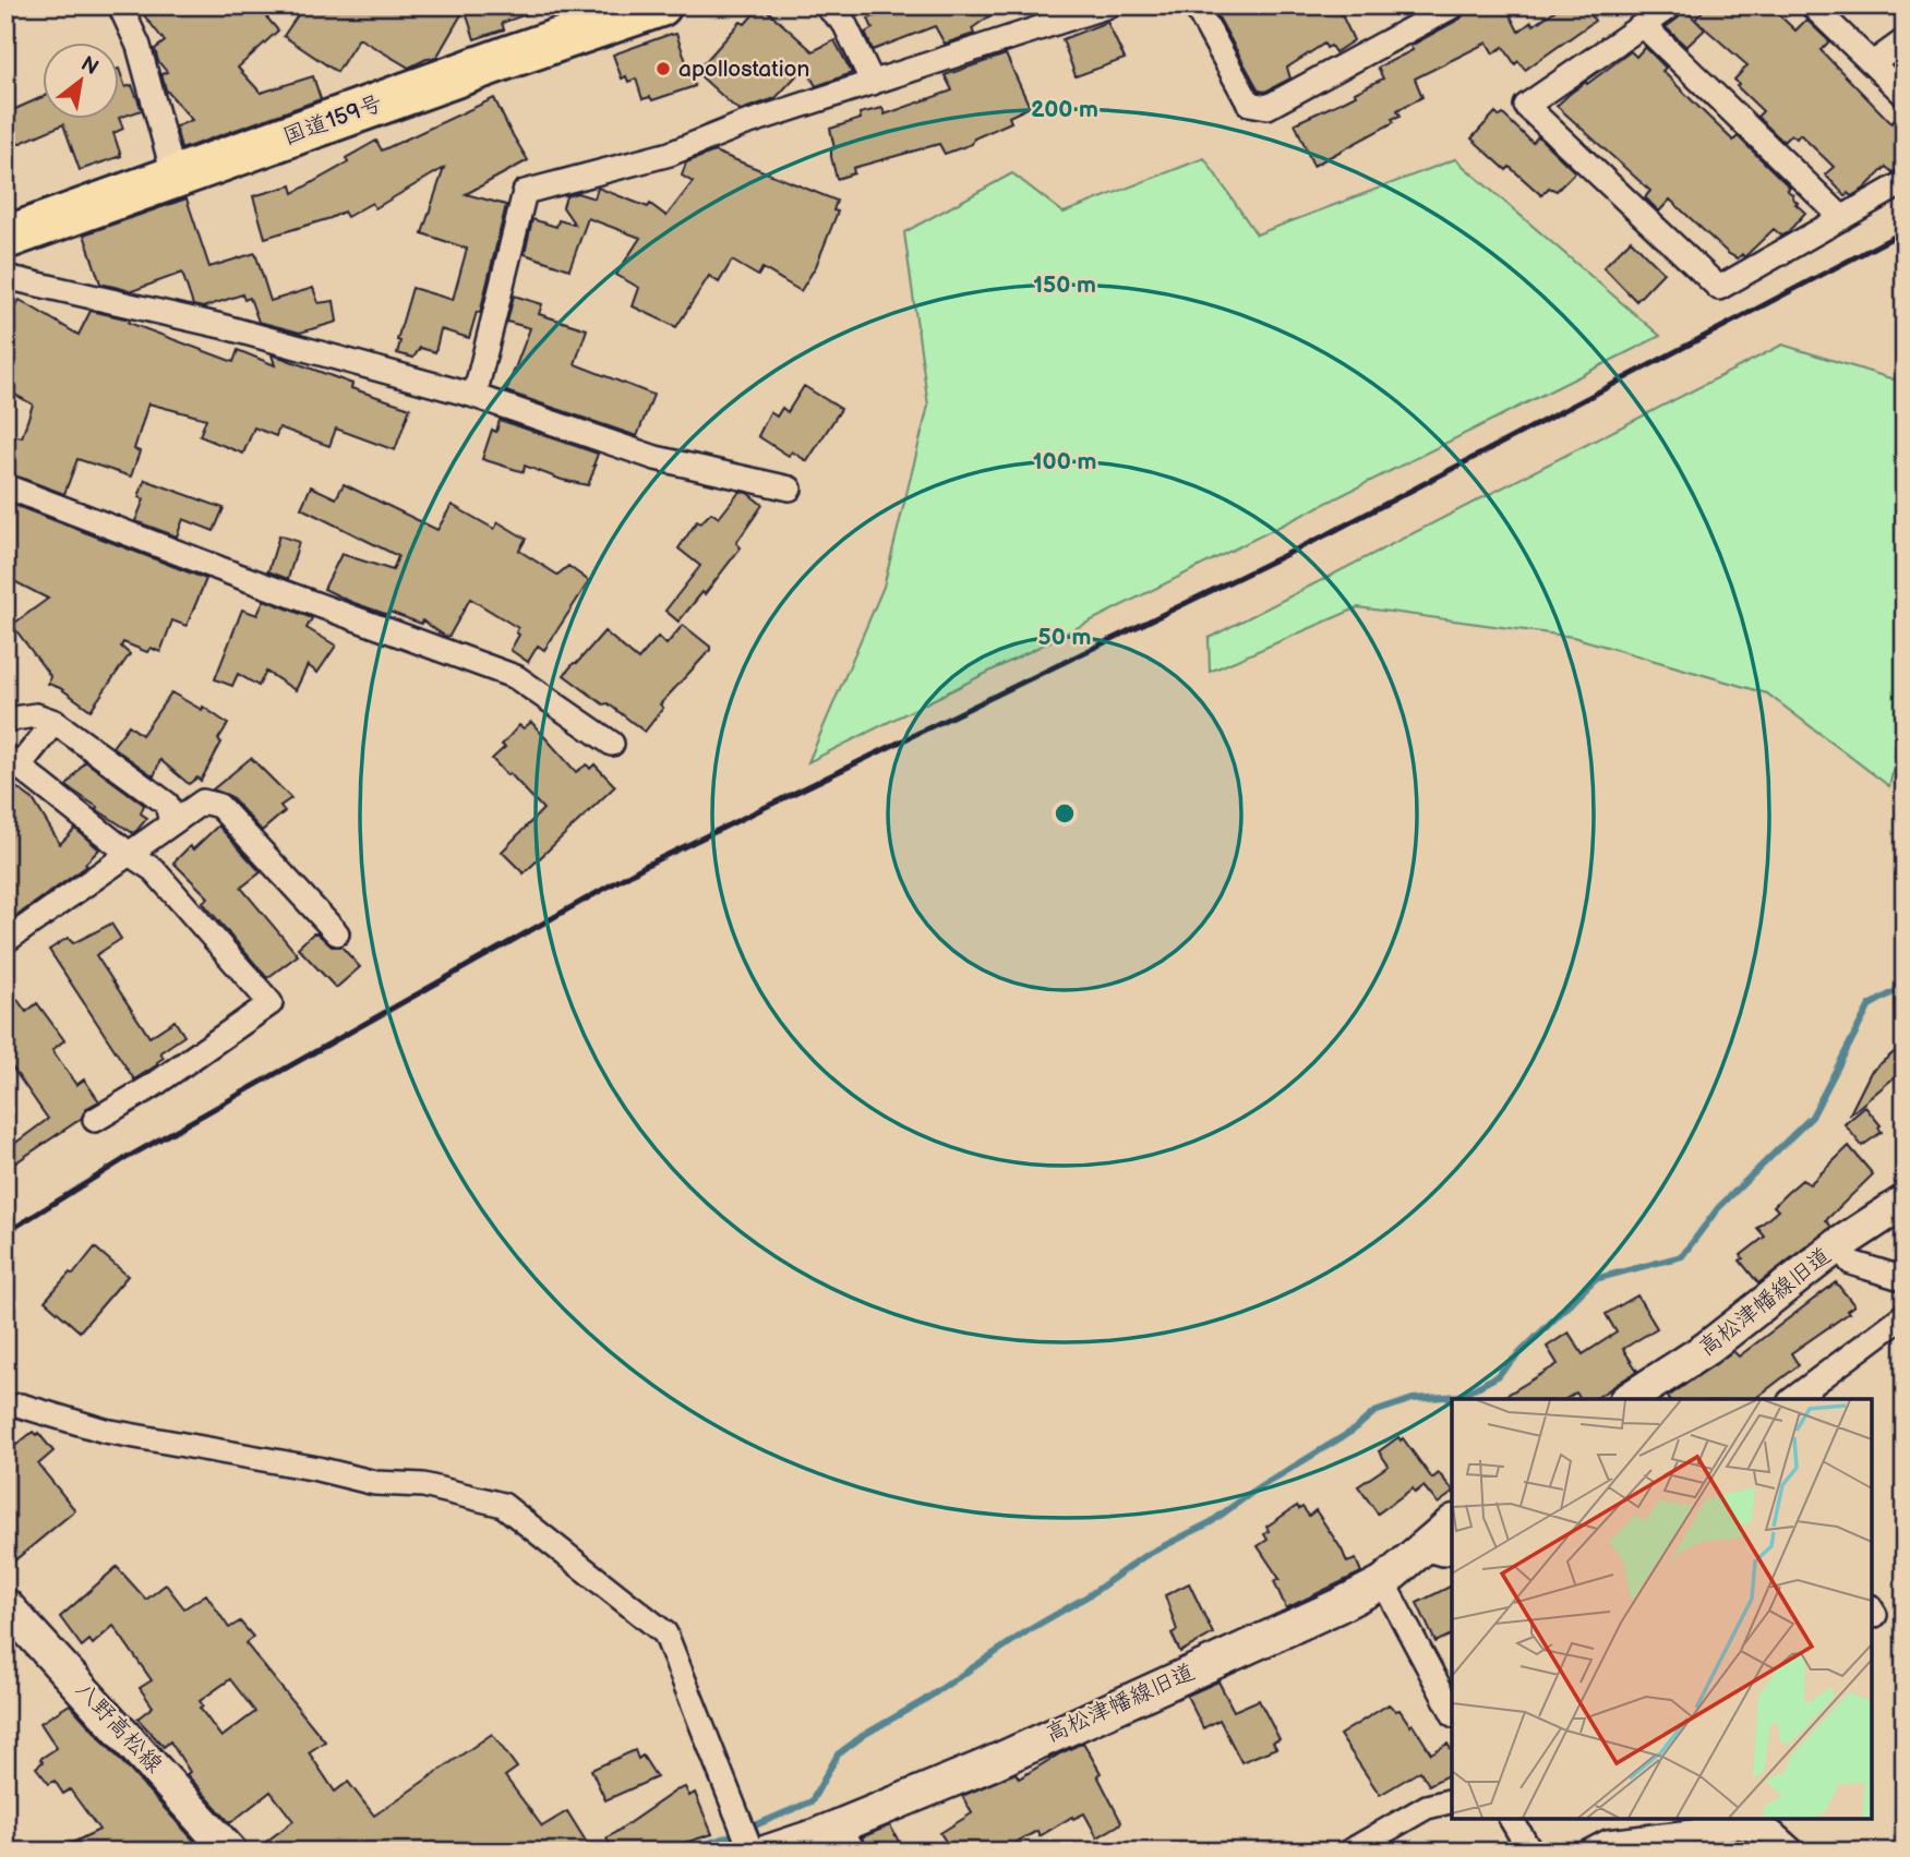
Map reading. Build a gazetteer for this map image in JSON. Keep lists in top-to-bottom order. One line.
{"streets":{"highway":["国道159号"],"street":["高松津幡線旧道","八野高松線"]},"places":["apollostation"],"north":"top right","rings":["200 m","150 m","100 m","50 m"]}
